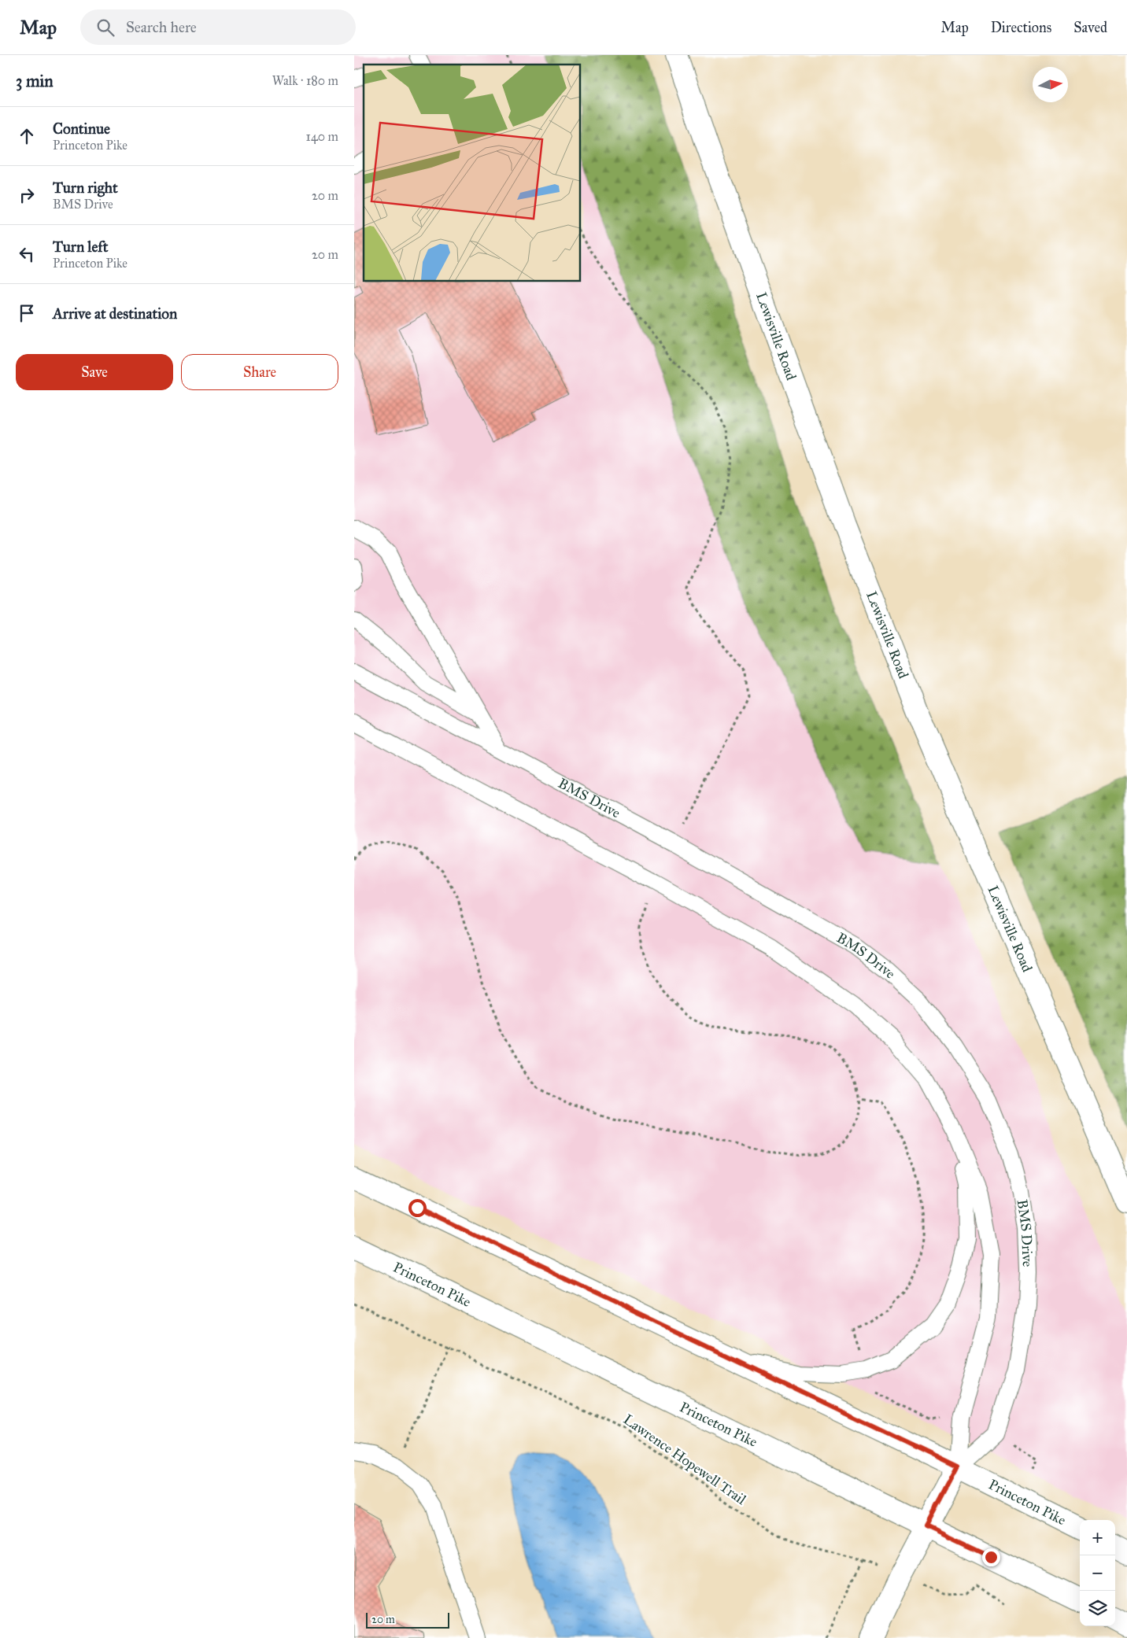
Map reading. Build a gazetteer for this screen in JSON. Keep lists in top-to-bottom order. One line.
{"streets":{"main road":["Lewisville Road","BMS Drive","Princeton Pike"],"path":["Lawrence Hopewell Trail"]},"crossings":[["BMS Drive","Princeton Pike"],["BMS Drive","Lawrence Hopewell Trail"]],"scale_bar":"20 m","north":"right","page":{"header":"Map","search":"Search here","nav":["Map","Directions","Saved"],"heading":["3 min","Walk · 180 m"],"list":[["Continue","Princeton Pike","140 m"],["Turn right","BMS Drive","20 m"],["Turn left","Princeton Pike","20 m"],"Arrive at destination"],"buttons":["Save","Share"],"map_buttons":["+","−"],"scale":"20 m"}}
